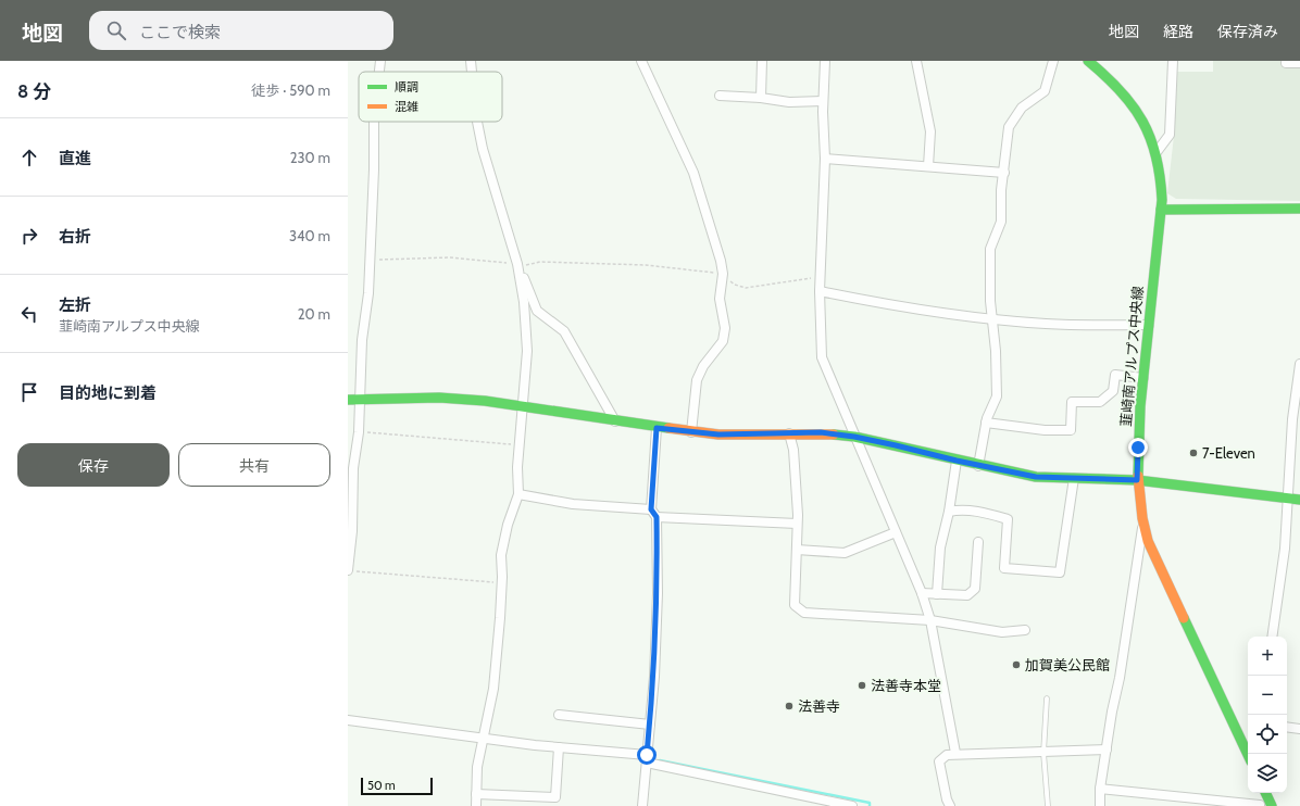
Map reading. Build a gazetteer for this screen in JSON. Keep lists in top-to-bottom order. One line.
{"streets":{"street":["韮崎南アルプス中央線"]},"places":["7-Eleven","加賀美公民館","法善寺本堂","法善寺"],"legend":["順調","混雑"],"scale_bar":"50 m","page":{"header":"地図","search":"ここで検索","nav":["地図","経路","保存済み"],"heading":["8 分","徒歩 · 590 m"],"list":[["直進","230 m"],["右折","340 m"],["左折","韮崎南アルプス中央線","20 m"],"目的地に到着"],"buttons":["保存","共有"],"map_buttons":["+","−"],"scale":"50 m"}}
